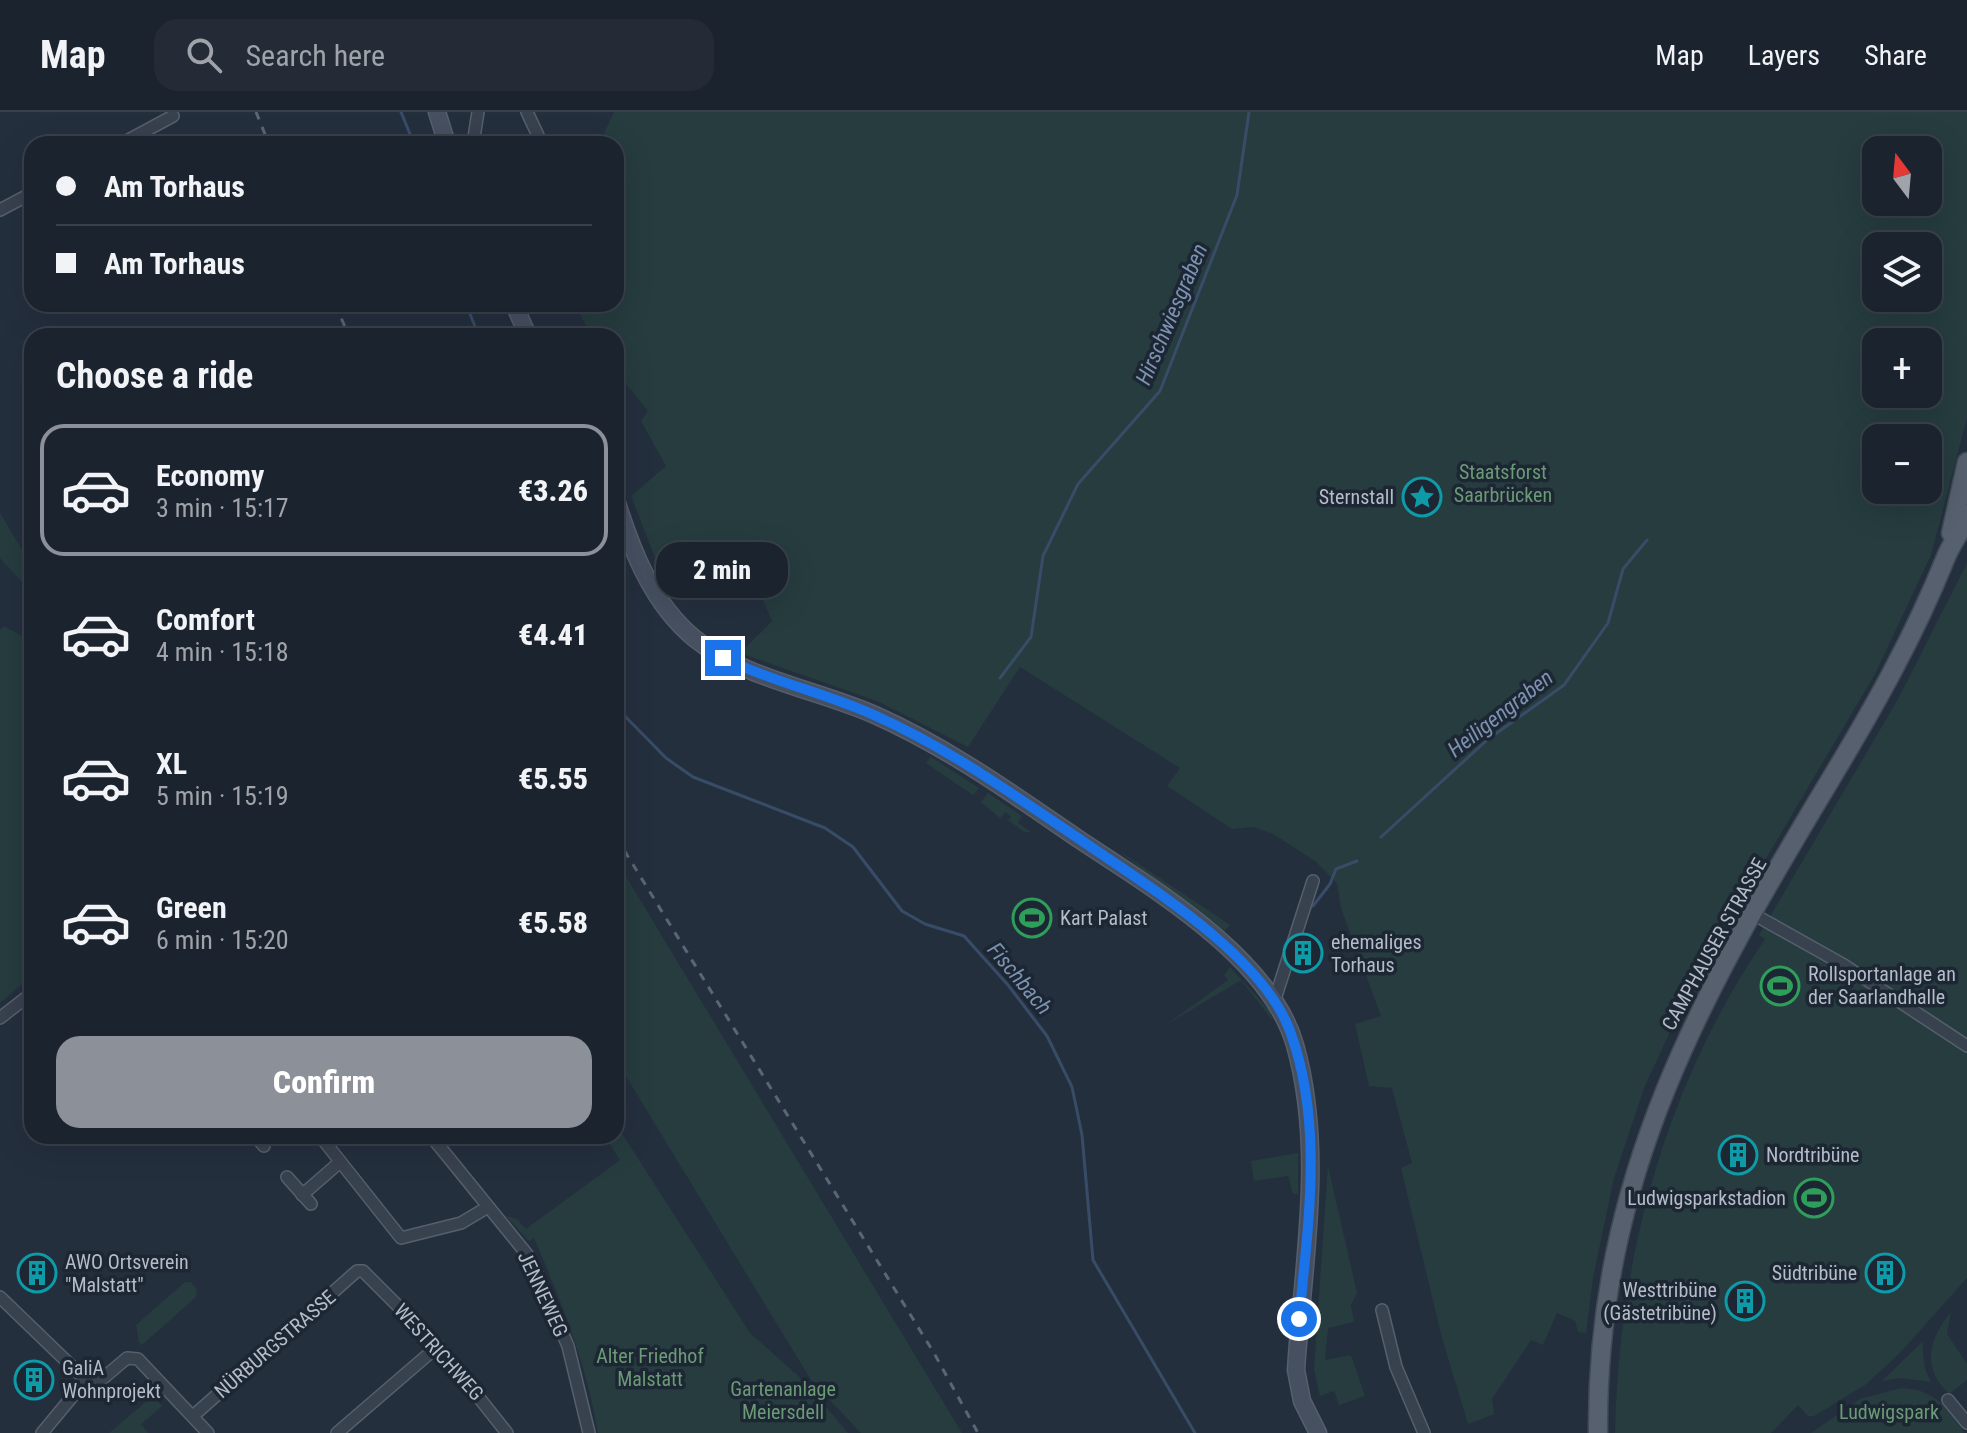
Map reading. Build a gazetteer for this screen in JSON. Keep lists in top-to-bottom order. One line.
{"streets":{"main road":["CAMPHAUSER STRASSE"],"street":["JENNEWEG","NÜRBURGSTRASSE","WESTRICHWEG"]},"crossings":[["NÜRBURGSTRASSE","WESTRICHWEG"]],"water":["Hirschwiesgraben","Heiligengraben","Fischbach"],"parks":["Staatsforst Saarbrücken","Alter Friedhof Malstatt","Gartenanlage Meiersdell","Ludwigspark"],"places":{"place":["Sternstall"],"sports":["Kart Palast","Rollsportanlage an der Saarlandhalle","Ludwigsparkstadion"],"building":["ehemaliges Torhaus","Nordtribüne","AWO Ortsverein \"Malstatt\"","Südtribüne","Westtribüne (Gästetribüne)","GaliA Wohnprojekt"]},"north":"top","page":{"header":"Map","search":"Search here","nav":["Map","Layers","Share"],"map_buttons":["+","−"],"banner":["Am Torhaus","Am Torhaus"],"heading":"Choose a ride","list":[{"name":"Economy","note":"3 min · 15:17","value":"€3.26"},{"name":"Comfort","note":"4 min · 15:18","value":"€4.41"},{"name":"XL","note":"5 min · 15:19","value":"€5.55"},{"name":"Green","note":"6 min · 15:20","value":"€5.58"}],"bubble":"2 min","buttons":"Confirm"}}
